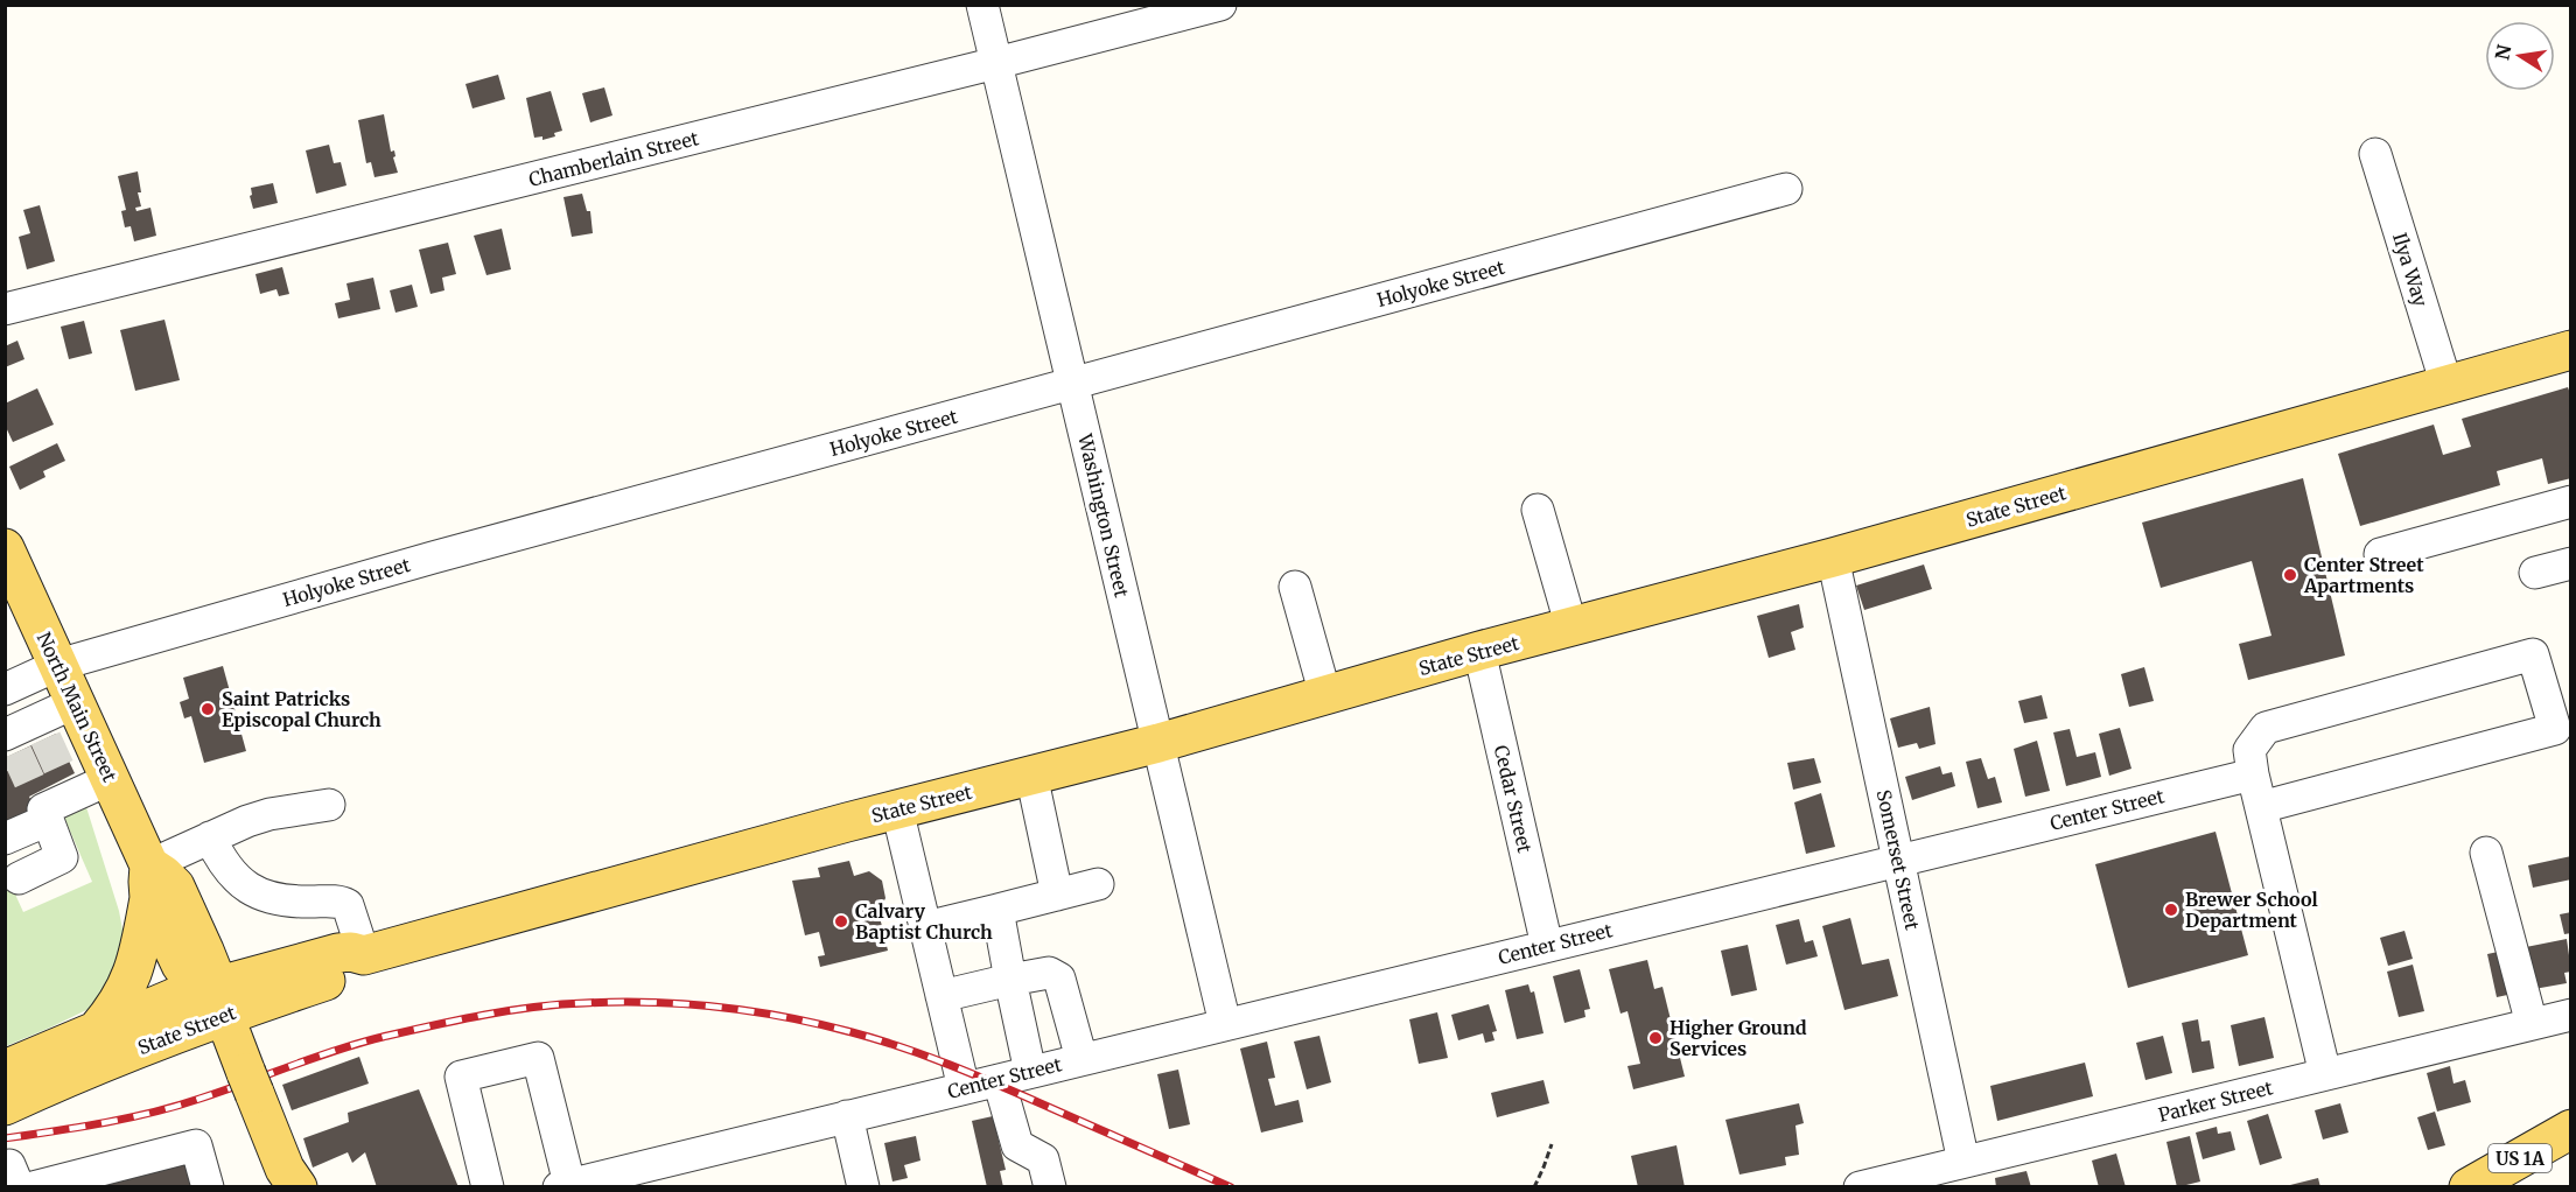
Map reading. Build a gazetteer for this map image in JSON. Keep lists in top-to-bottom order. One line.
{"streets":{"main road":["State Street","North Main Street","US 1A"],"street":["Chamberlain Street","Ilya Way","Holyoke Street","Washington Street","Cedar Street","Center Street","Somerset Street","Parker Street"]},"crossings":[["Chamberlain Street","Washington Street"],["Ilya Way","State Street"],["Holyoke Street","Washington Street"],["Holyoke Street","North Main Street"],["State Street","Washington Street"],["State Street","North Main Street"],["State Street","Cedar Street"],["State Street","Somerset Street"],["Washington Street","Center Street"],["Cedar Street","Center Street"],["Center Street","Somerset Street"],["Somerset Street","Parker Street"]],"places":["Center Street Apartments","Saint Patricks Episcopal Church","Brewer School Department","Calvary Baptist Church","Higher Ground Services"],"north":"left"}
